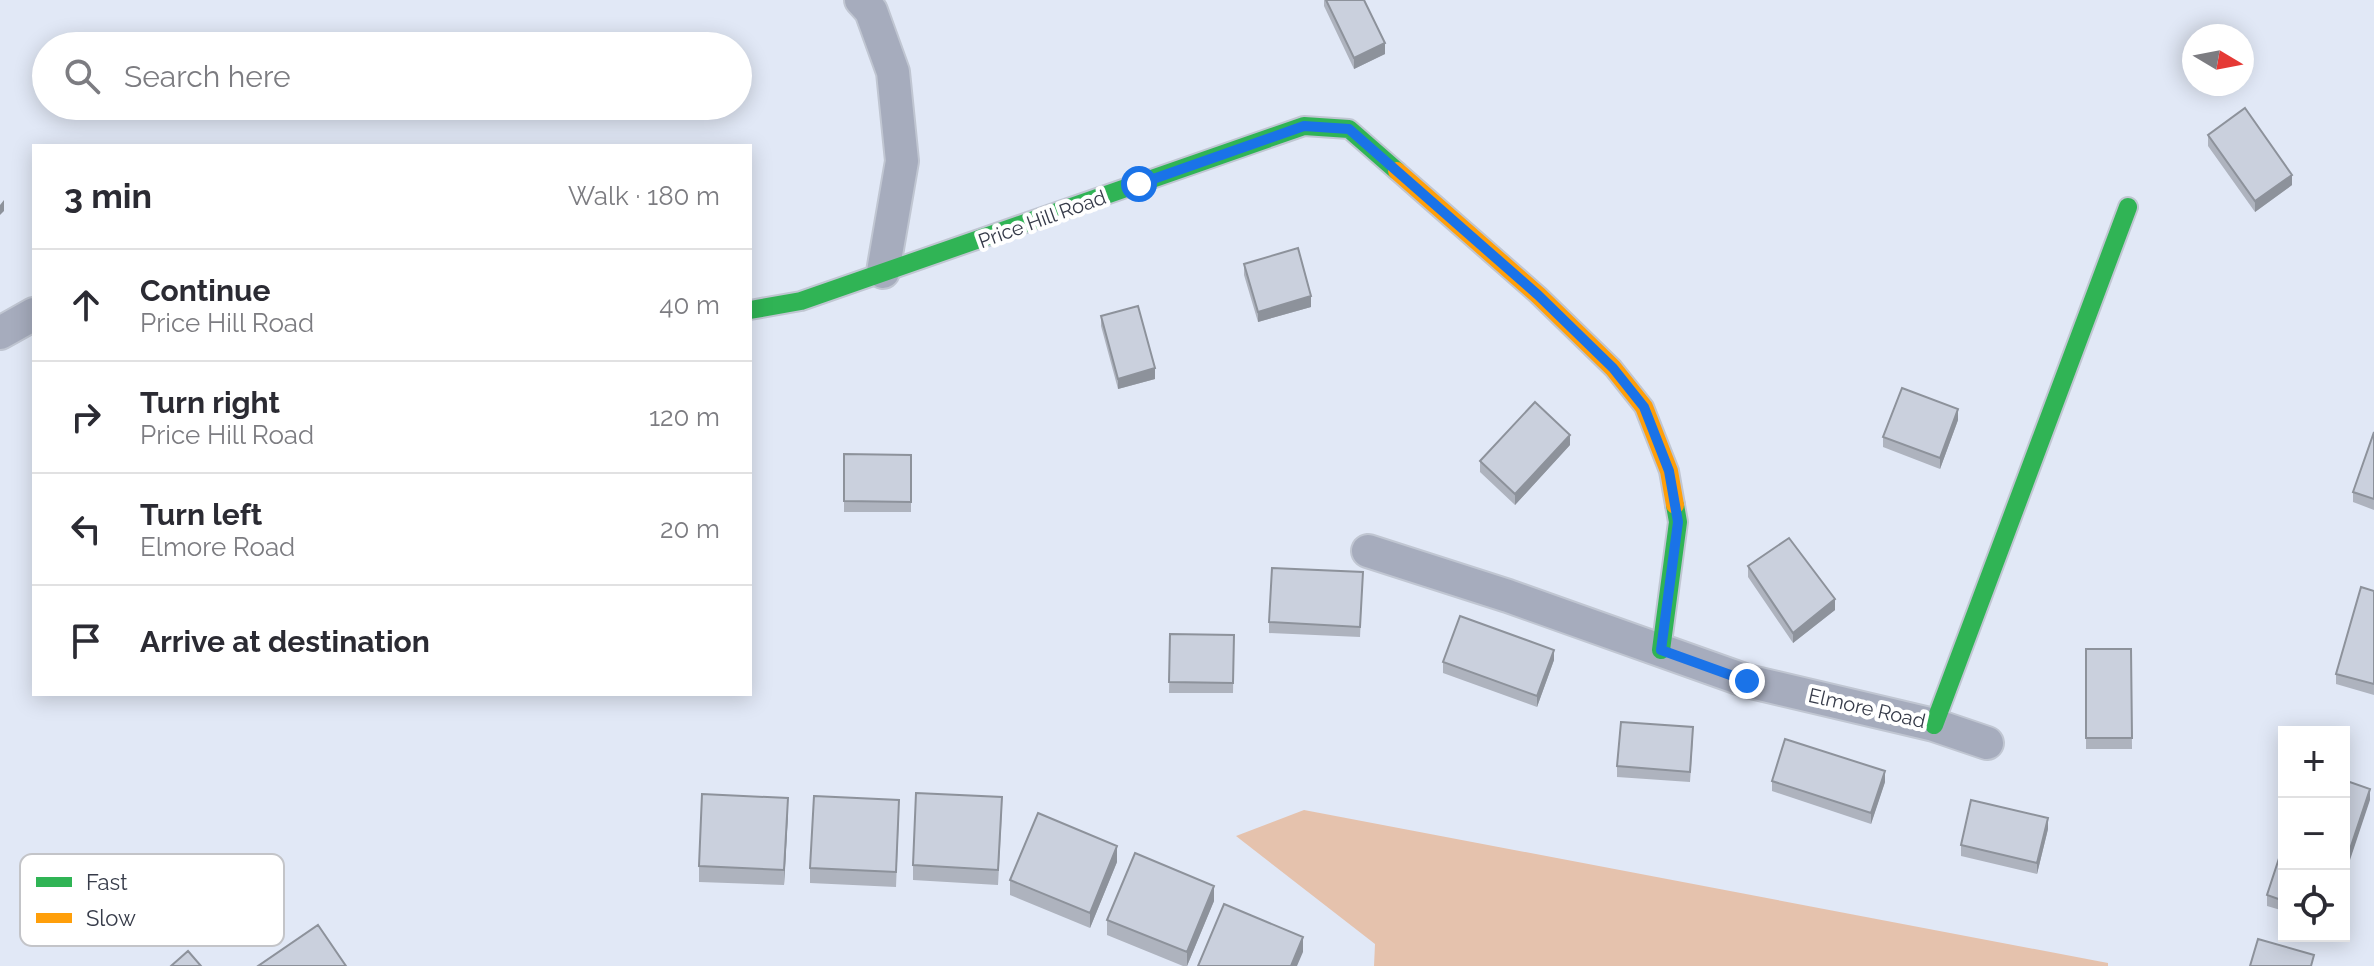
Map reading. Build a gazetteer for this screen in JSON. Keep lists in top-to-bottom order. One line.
{"streets":{"street":["Price Hill Road","Elmore Road"]},"crossings":[["Price Hill Road","Elmore Road"]],"legend":["Fast","Slow"],"north":"right","page":{"search":"Search here","heading":["3 min","Walk · 180 m"],"list":[["Continue","Price Hill Road","40 m"],["Turn right","Price Hill Road","120 m"],["Turn left","Elmore Road","20 m"],"Arrive at destination"],"map_buttons":["+","−"]}}
